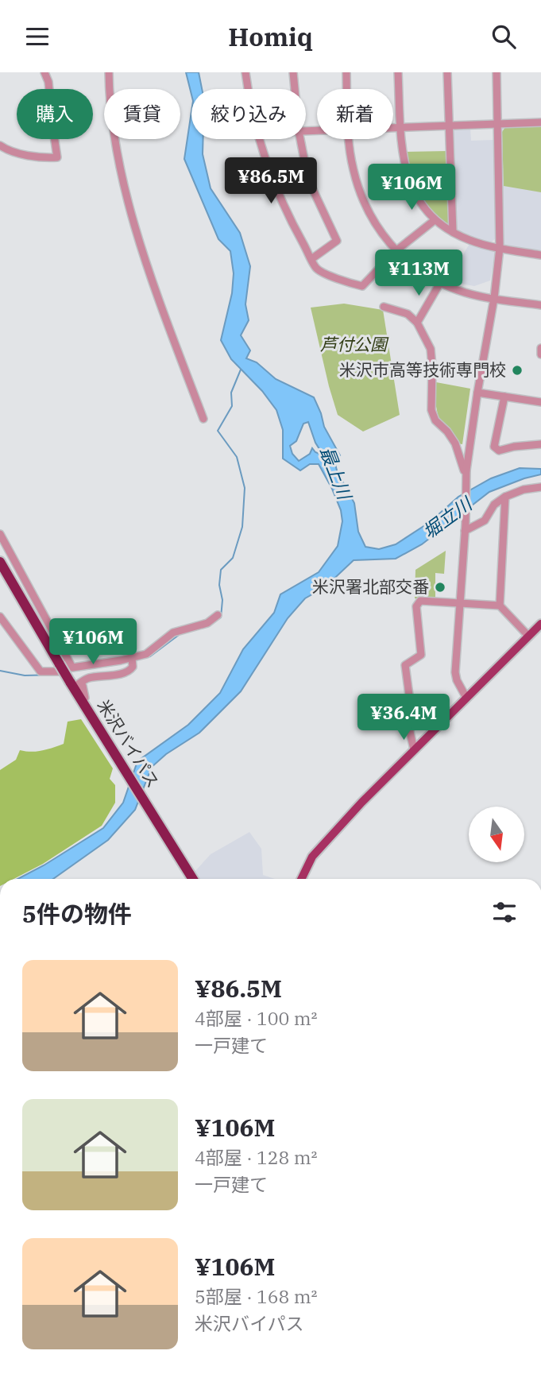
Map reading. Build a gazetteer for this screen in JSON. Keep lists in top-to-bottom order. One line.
{"streets":{"highway":["米沢バイパス"]},"water":["最上川","堀立川"],"parks":["芦付公園"],"places":["米沢市高等技術専門校","米沢署北部交番"],"north":"bottom","page":{"header":"Homiq","chip":["購入","賃貸","絞り込み","新着"],"price":["¥86.5M","¥106M","¥113M","¥106M","¥36.4M"],"heading":"5件の物件","list":[{"name":"¥86.5M","note":"4部屋 · 100 m² · 一戸建て"},{"name":"¥106M","note":"4部屋 · 128 m² · 一戸建て"},{"name":"¥106M","note":"5部屋 · 168 m² · 米沢バイパス"}]}}
